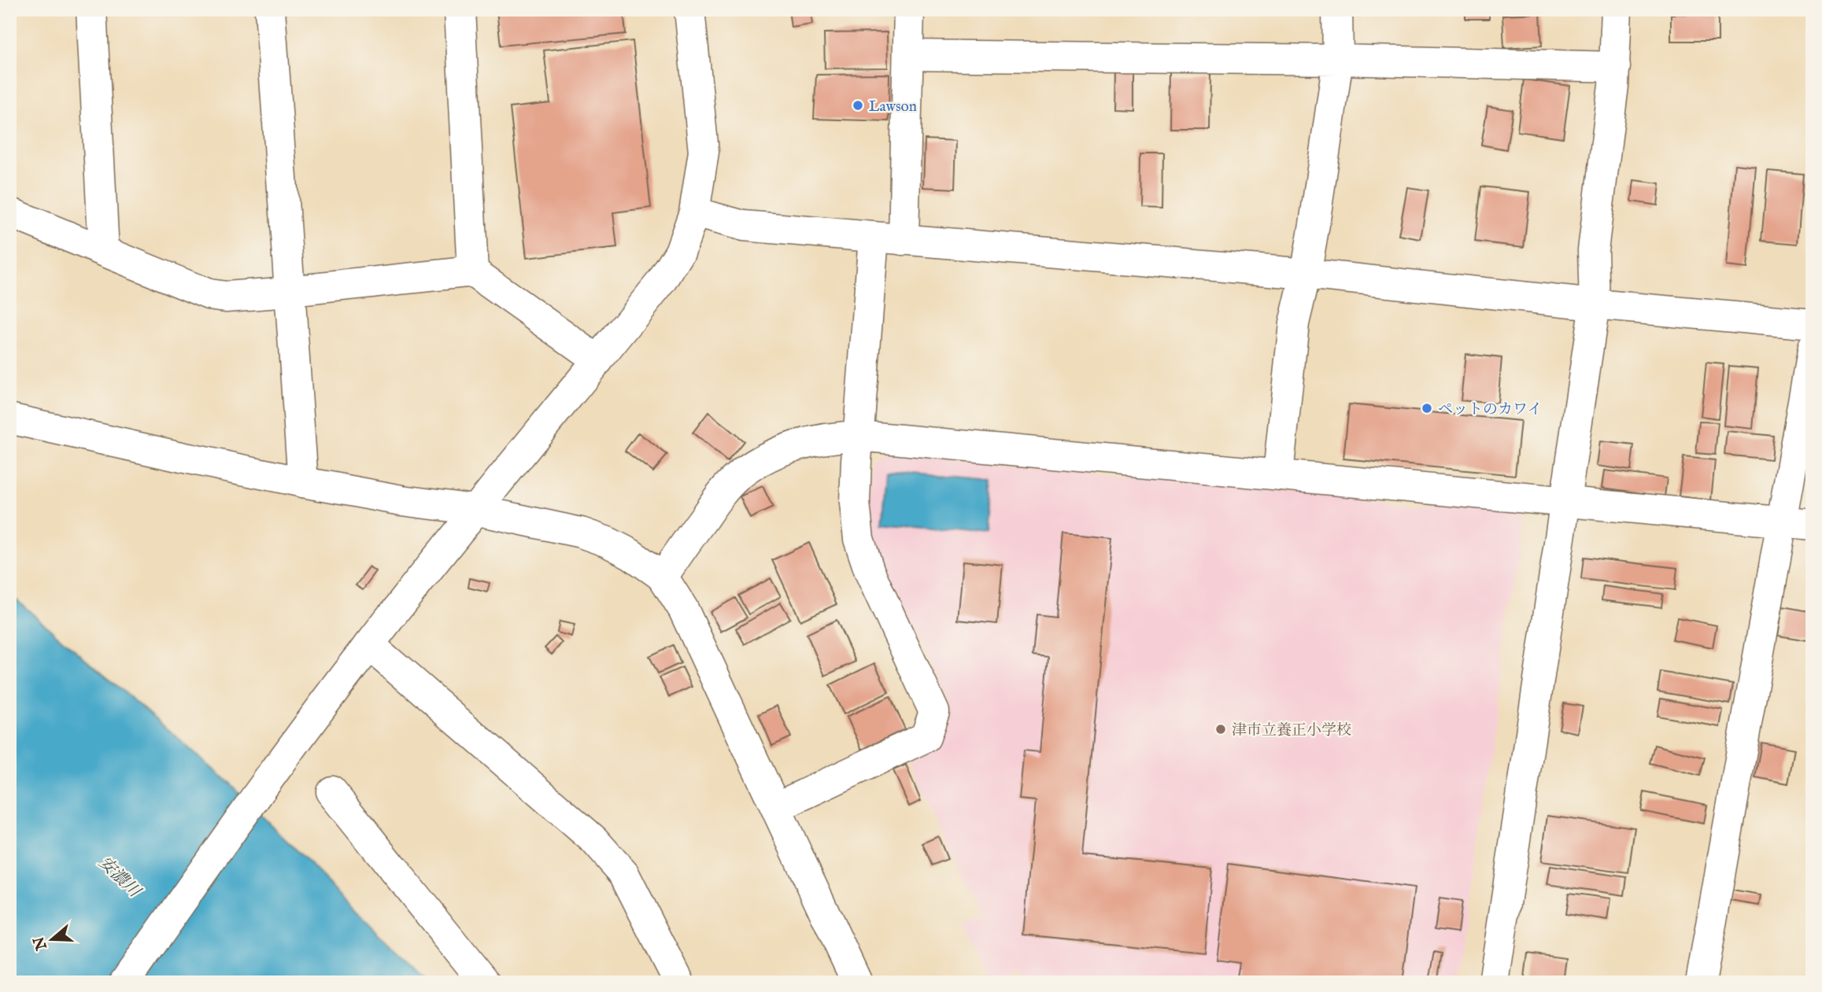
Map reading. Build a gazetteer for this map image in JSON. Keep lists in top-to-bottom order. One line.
{"water":["安濃川"],"places":["Lawson","ペットのカワイ","津市立養正小学校"],"north":"left"}
